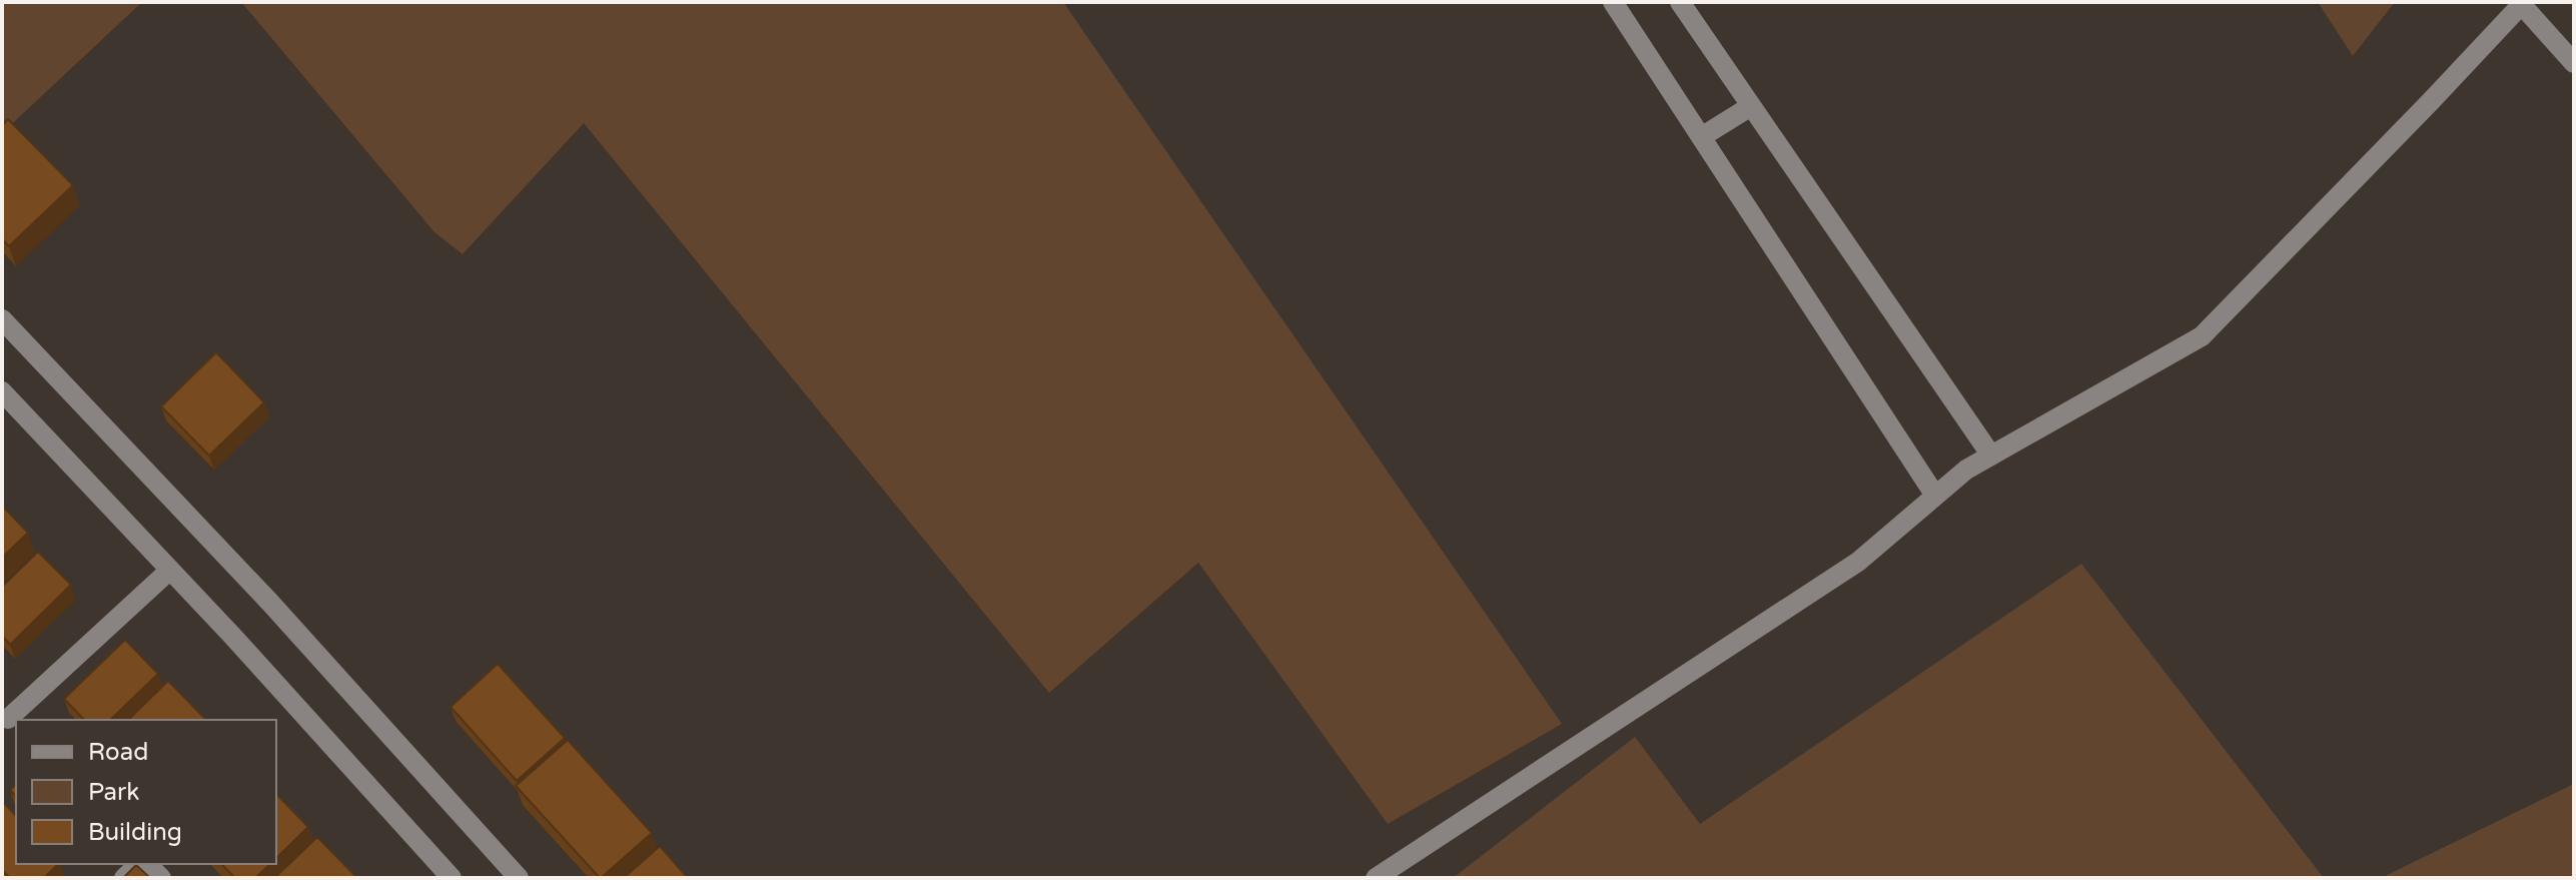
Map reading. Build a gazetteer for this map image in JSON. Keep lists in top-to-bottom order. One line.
{"legend":["Road","Park","Building"]}
